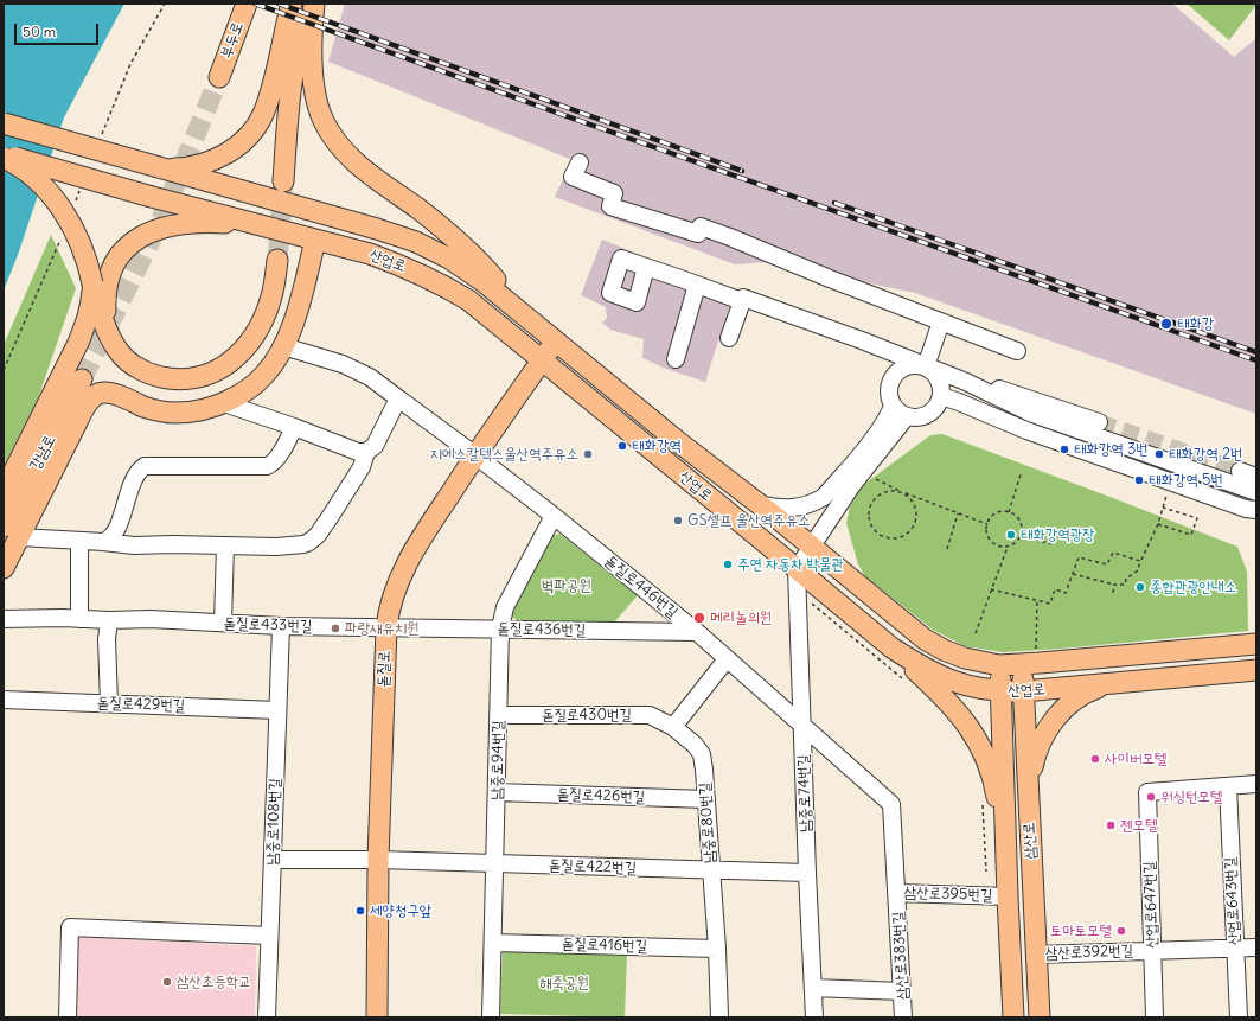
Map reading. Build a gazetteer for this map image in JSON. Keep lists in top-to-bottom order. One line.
{"streets":{"main road":["부두로","산업로","강남로","돋질로","삼산로"],"street":["돋질로446번길","돋질로433번길","돋질로436번길","돋질로429번길","돋질로430번길","남중로94번길","남중로74번길","돋질로426번길","남중로108번길","남중로80번길","돋질로422번길","삼산로395번길","산업로643번길","산업로647번길","돋질로416번길","삼산로392번길","삼산로383번길"]},"crossings":[["산업로","돋질로"],["산업로","남중로74번길"],["산업로","삼산로"],["돋질로446번길","돋질로436번길"],["돋질로446번길","돋질로"],["돋질로446번길","남중로94번길"],["돋질로446번길","남중로74번길"],["돋질로446번길","삼산로395번길"],["돋질로433번길","돋질로436번길"],["돋질로433번길","돋질로"],["돋질로433번길","남중로108번길"],["돋질로436번길","돋질로"],["돋질로436번길","남중로94번길"],["돋질로","돋질로422번길"],["돋질로429번길","남중로108번길"],["돋질로430번길","남중로94번길"],["돋질로430번길","남중로80번길"],["남중로94번길","돋질로426번길"],["남중로94번길","돋질로422번길"],["남중로94번길","돋질로416번길"],["남중로74번길","돋질로422번길"],["남중로74번길","삼산로395번길"],["돋질로426번길","남중로80번길"],["남중로108번길","돋질로422번길"],["남중로80번길","돋질로422번길"],["남중로80번길","돋질로416번길"],["삼산로","삼산로395번길"],["삼산로","삼산로392번길"],["삼산로395번길","삼산로383번길"],["산업로643번길","산업로647번길"],["산업로643번길","삼산로392번길"],["산업로647번길","삼산로392번길"]],"parks":["벽파공원","해죽공원"],"places":["태화강","태화강역","태화강역 3번","지에스칼텍스울산역주유소","태화강역 2번","태화강역 5번","GS셀프 울산역주유소","태화강역광장","주연 자동차 박물관","종합관광안내소","메리놀의원","파랑새유치원","사이버모텔","워싱턴모텔","젠모텔","세양청구앞","토마토모텔","삼산초등학교"],"scale_bar":"50 m"}
